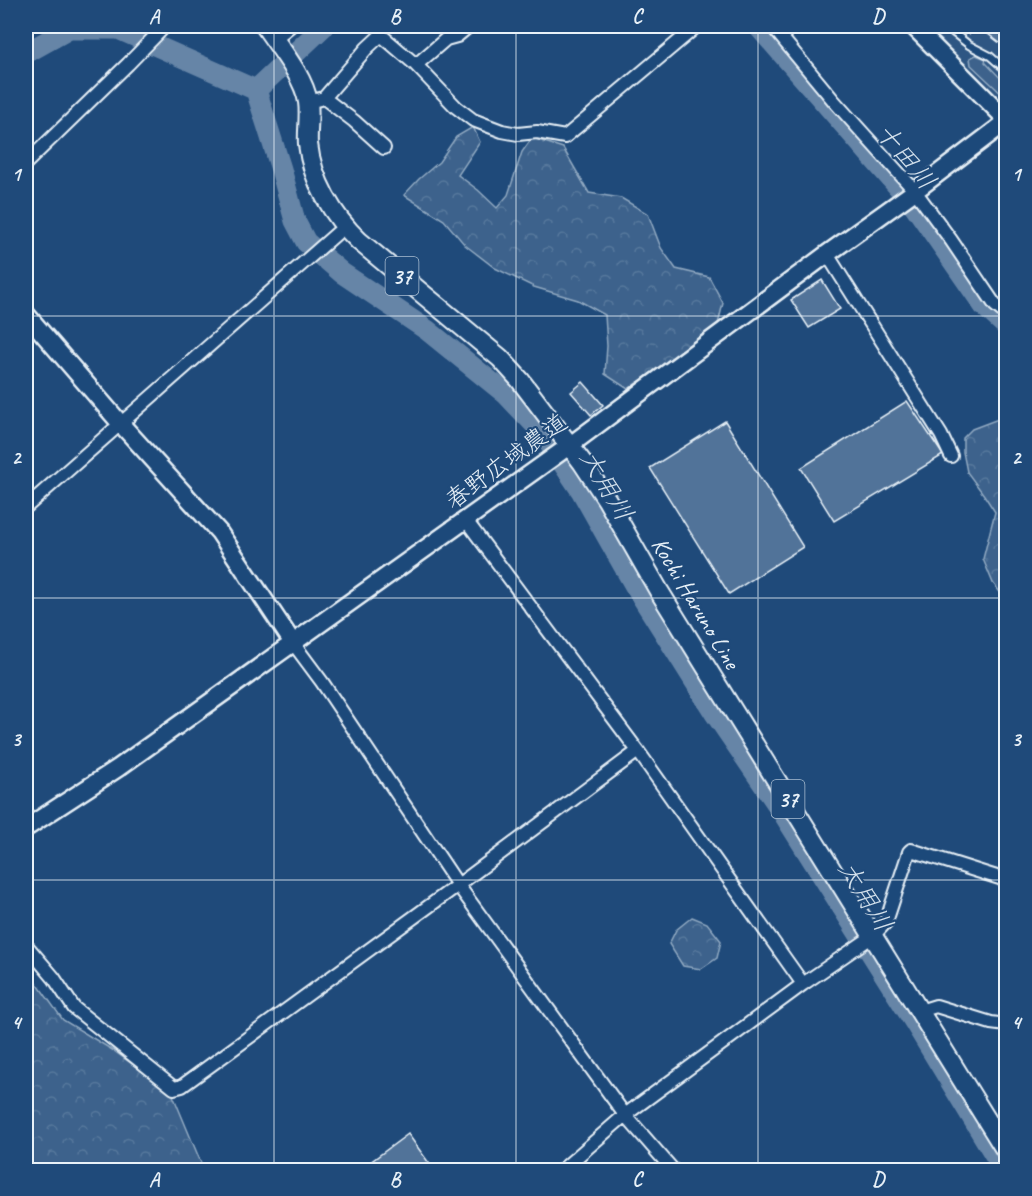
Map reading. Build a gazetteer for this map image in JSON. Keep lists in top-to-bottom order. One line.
{"streets":{"main road":["37","Kochi Haruno Line"],"street":["春野広域農道"]},"crossings":[["春野広域農道","Kochi Haruno Line"]],"water":["十田川","大用川"],"grid":{"columns":["A","B","C","D"],"rows":["1","2","3","4"]}}
